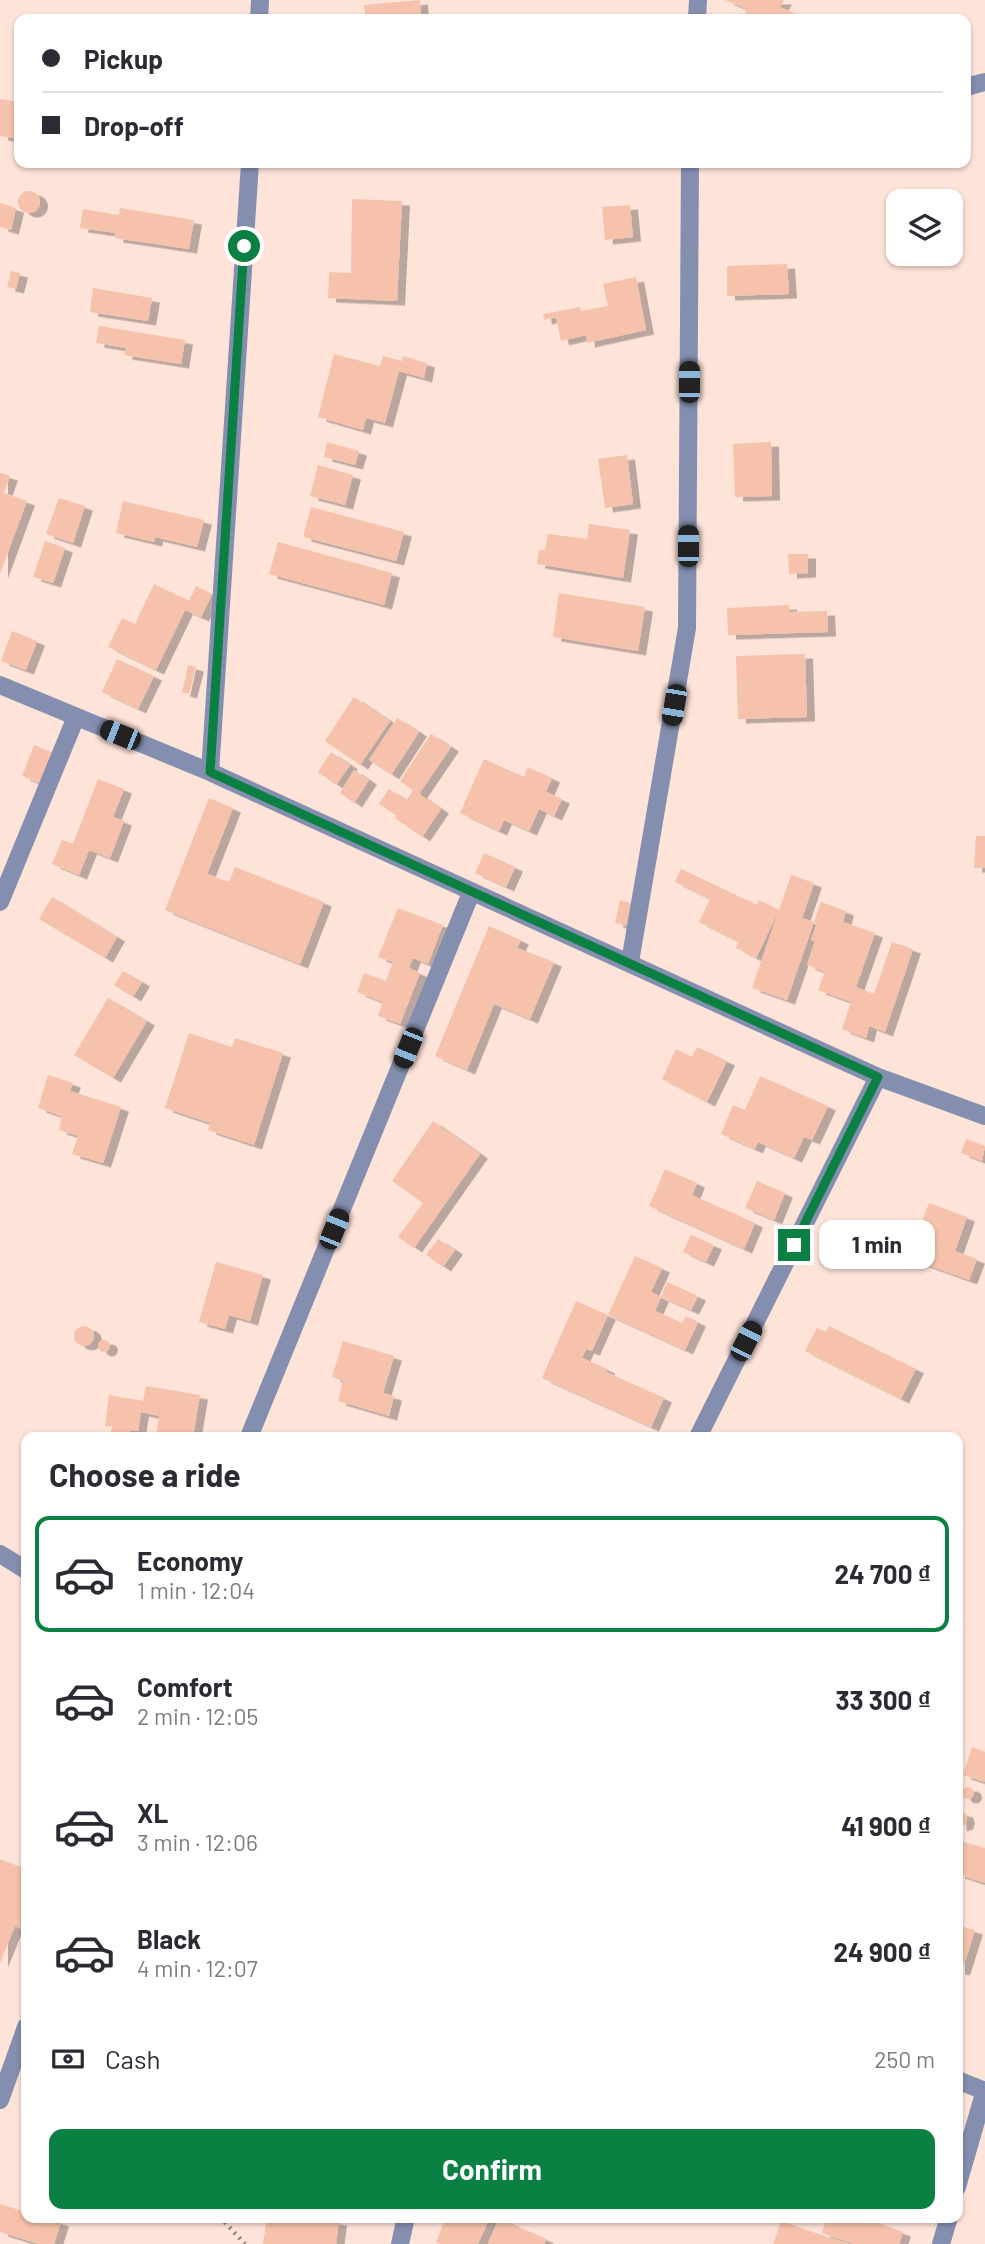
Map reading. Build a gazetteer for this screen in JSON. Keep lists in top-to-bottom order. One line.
{"page":{"banner":["Pickup","Drop-off"],"bubble":"1 min","heading":"Choose a ride","list":[{"name":"Economy","note":"1 min · 12:04","value":"24 700 ₫"},{"name":"Comfort","note":"2 min · 12:05","value":"33 300 ₫"},{"name":"XL","note":"3 min · 12:06","value":"41 900 ₫"},{"name":"Black","note":"4 min · 12:07","value":"24 900 ₫"}],"pay":["Cash","250 m"],"buttons":"Confirm"}}
